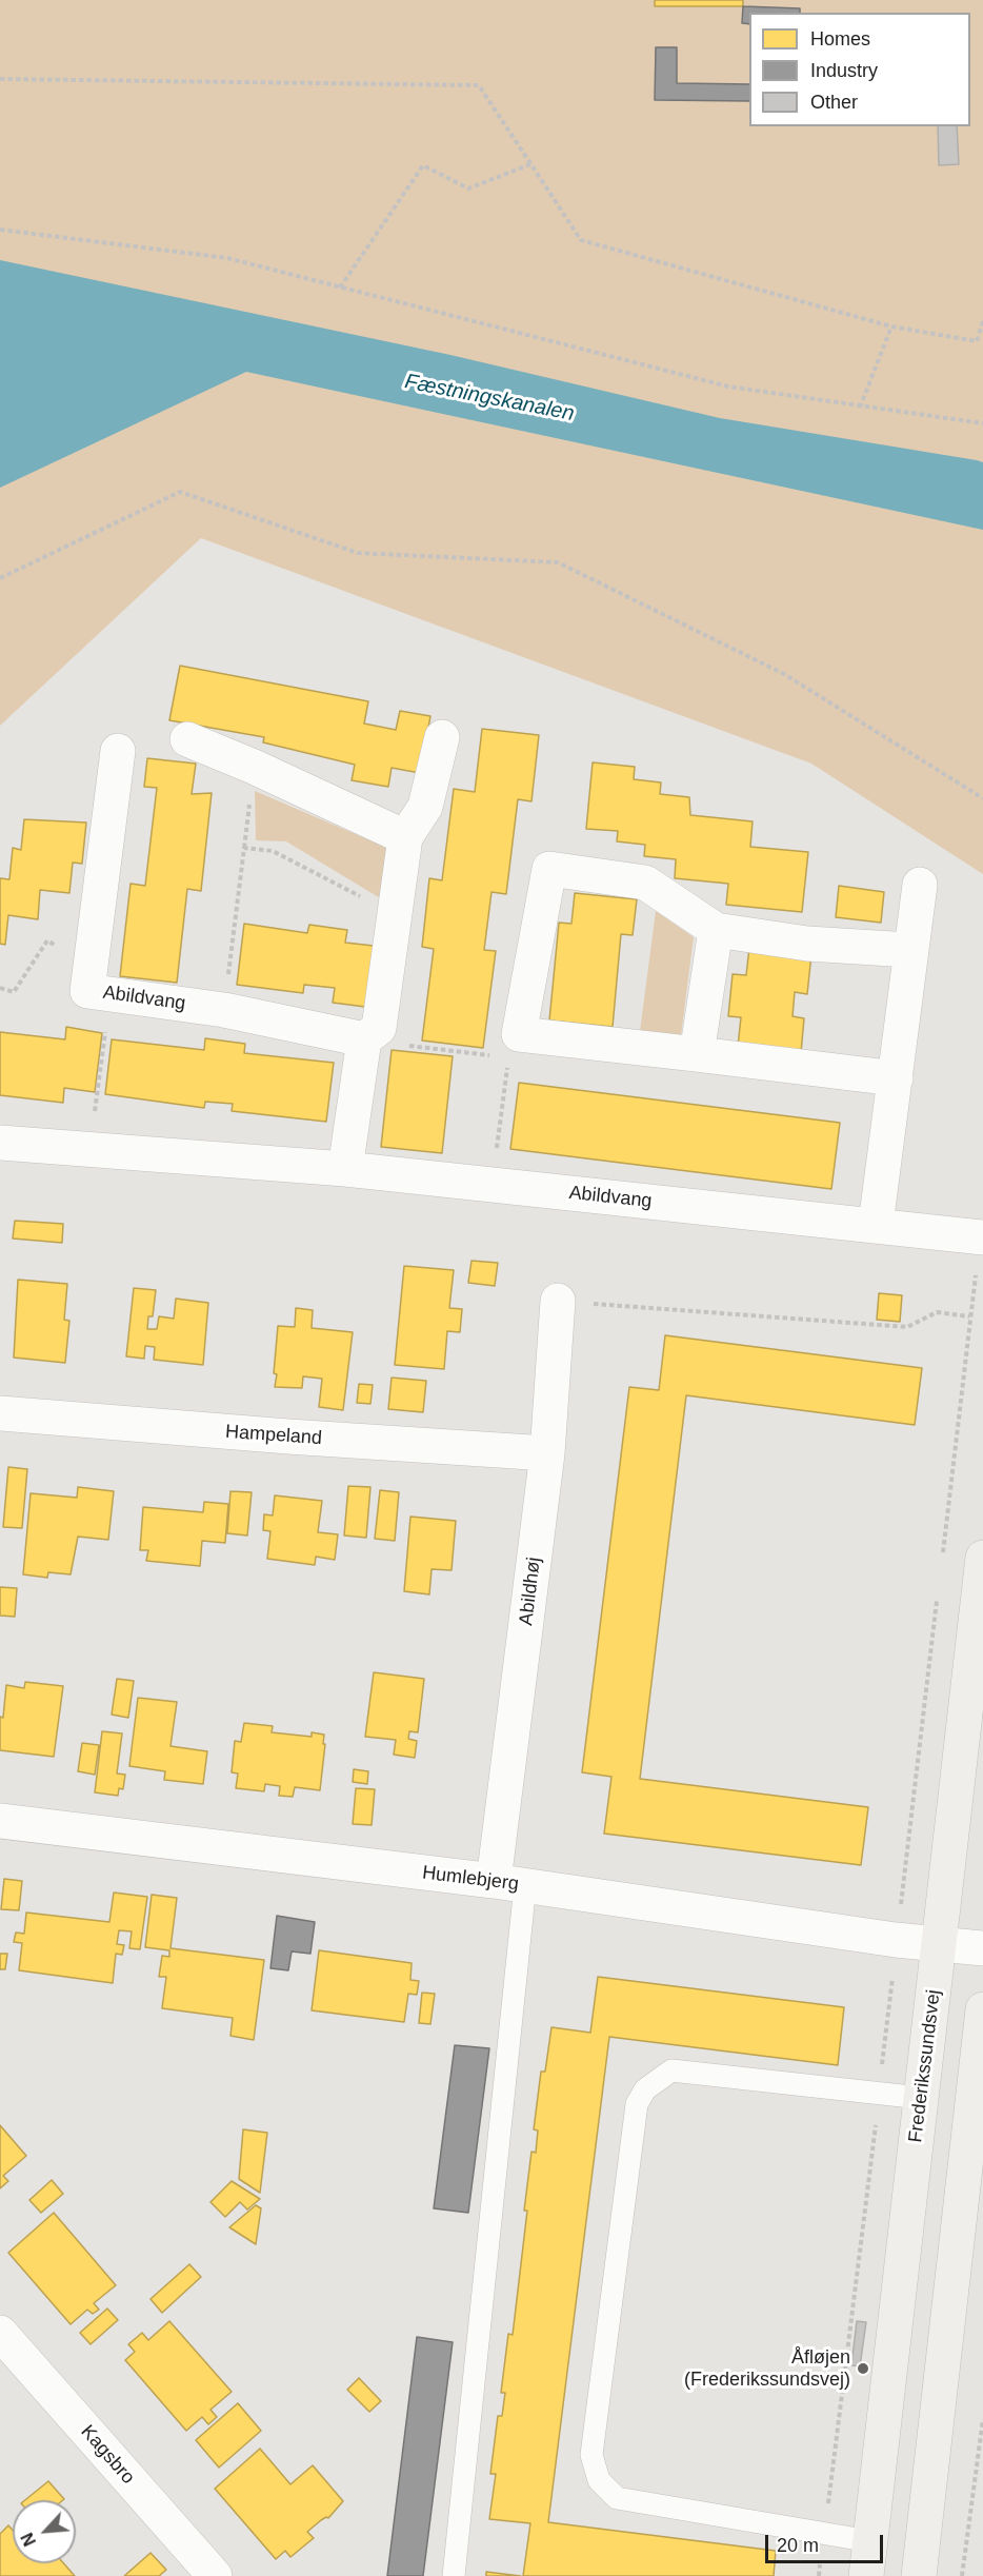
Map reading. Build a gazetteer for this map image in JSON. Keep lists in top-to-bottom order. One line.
{"streets":{"main road":["Frederikssundsvej"],"street":["Abildvang","Hampeland","Abildhøj","Humlebjerg","Kagsbro"]},"crossings":[["Hampeland","Abildhøj"],["Abildhøj","Humlebjerg"],["Humlebjerg","Frederikssundsvej"]],"water":["Fæstningskanalen"],"places":["Åfløjen (Frederikssundsvej)"],"legend":["Homes","Industry","Other"],"scale_bar":"20 m","north":"bottom left"}
